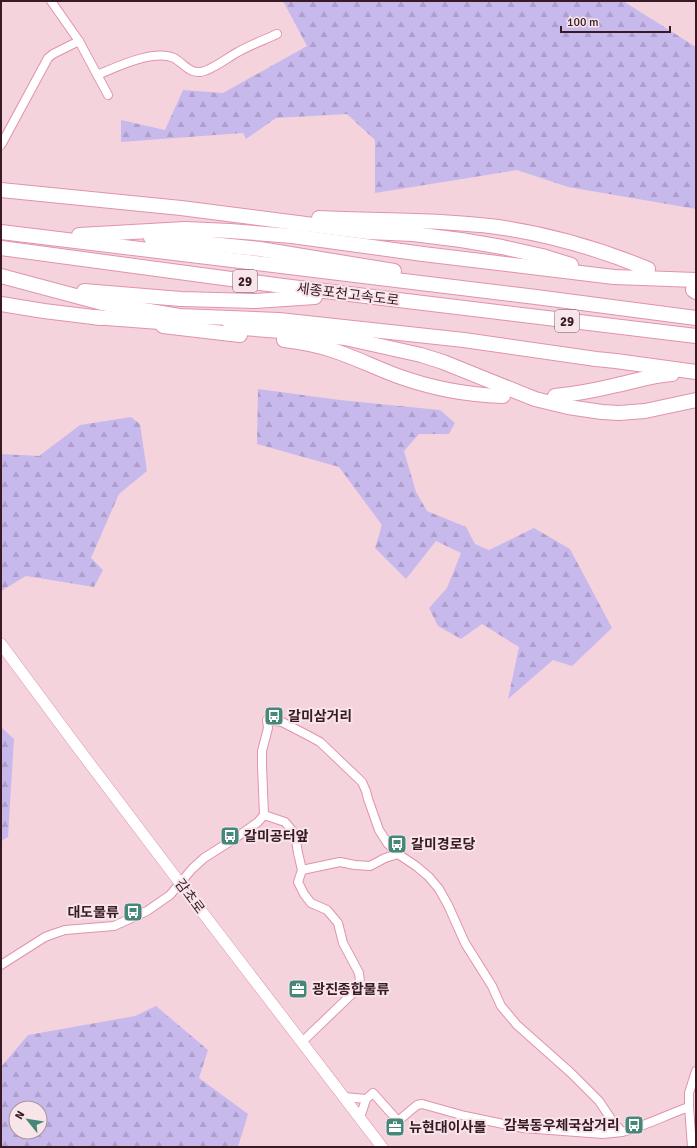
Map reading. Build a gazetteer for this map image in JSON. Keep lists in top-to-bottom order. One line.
{"streets":{"highway":["29","세종포천고속도로"],"main road":["감초로"]},"places":{"bus stop":["갈미삼거리","갈미공터앞","갈미경로당","대도물류","감북동우체국삼거리"],"office":["광진종합물류","뉴현대이사몰"]},"scale_bar":"100 m","north":"top left"}
